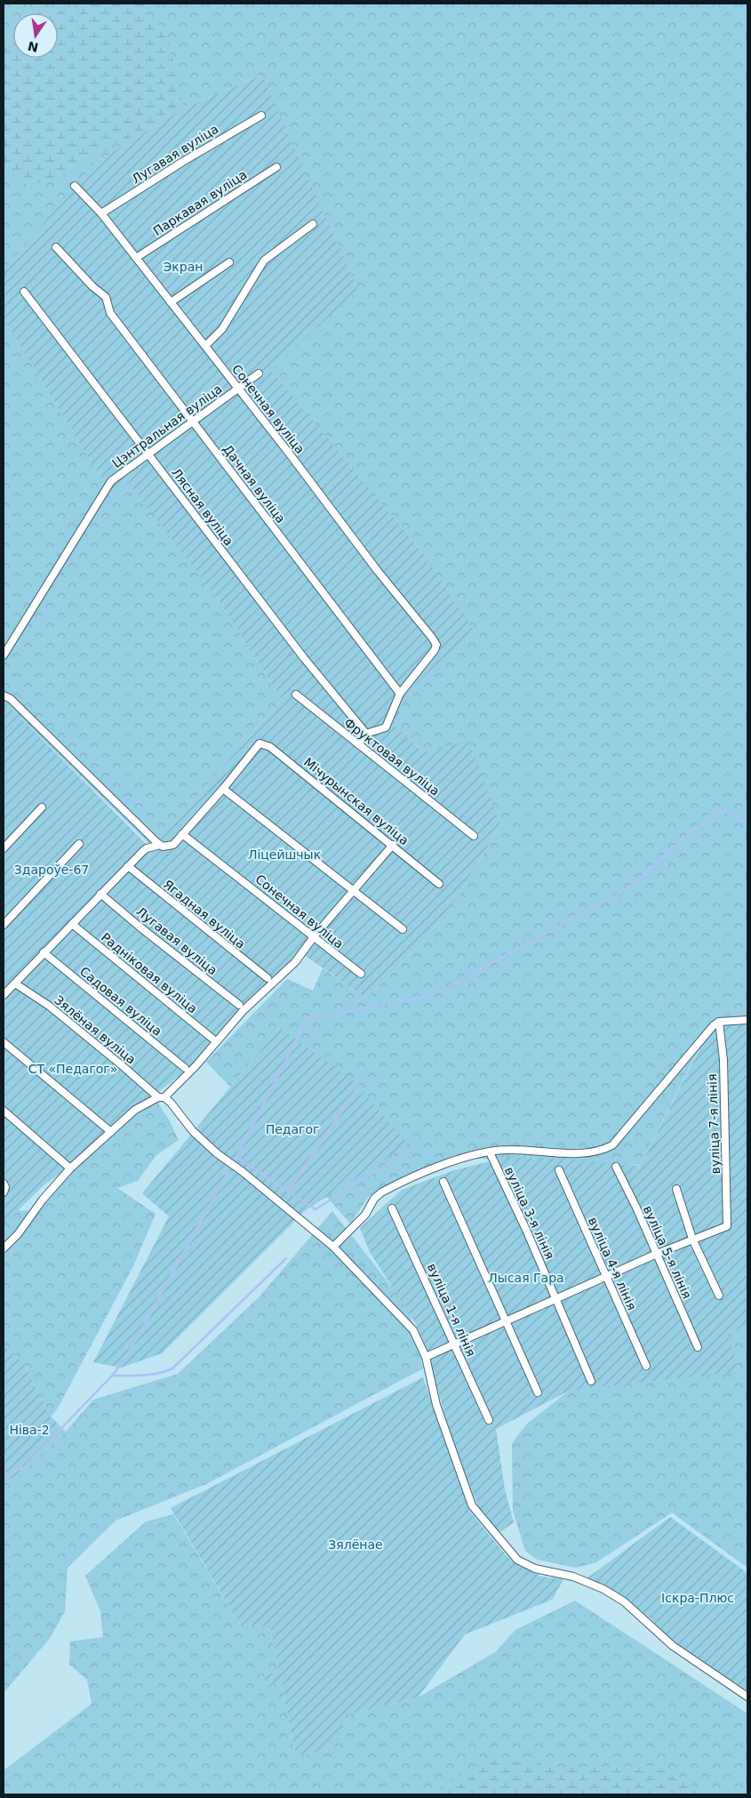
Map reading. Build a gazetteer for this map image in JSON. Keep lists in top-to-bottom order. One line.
{"streets":{"street":["Лугавая вуліца","Паркавая вуліца","Сонечная вуліца","Цэнтральная вуліца","Дачная вуліца","Лясная вуліца","Фруктовая вуліца","Мічурынская вуліца","Ягадная вуліца","Радніковая вуліца","Садовая вуліца","Зялёная вуліца","вуліца 7-я лінія","вуліца 3-я лінія","вуліца 5-я лінія","вуліца 4-я лінія","вуліца 1-я лінія"]},"crossings":[["Лугавая вуліца","Сонечная вуліца"],["Паркавая вуліца","Сонечная вуліца"],["Сонечная вуліца","Цэнтральная вуліца"],["Сонечная вуліца","Дачная вуліца"],["Цэнтральная вуліца","Дачная вуліца"],["Цэнтральная вуліца","Лясная вуліца"]],"parks":["Экран","Ліцейшчык","Здароўе-67","СТ «Педагог»","Педагог","Лысая Гара","Ніва-2","Зялёнае","Іскра-Плюс"],"north":"bottom"}
